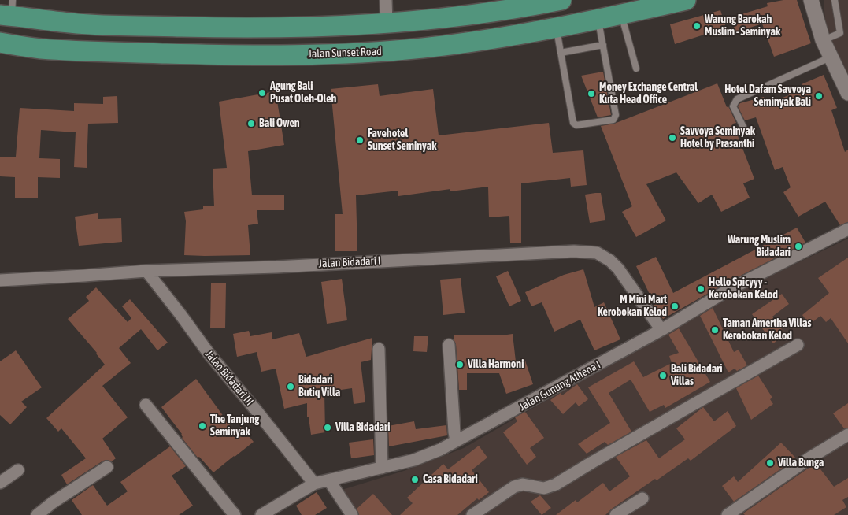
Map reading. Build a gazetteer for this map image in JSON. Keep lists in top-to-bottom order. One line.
{"streets":{"highway":["Jalan Sunset Road"],"street":["Jalan Bidadari I","Jalan Bidadari III","Jalan Gunung Athena I"]},"crossings":[["Jalan Bidadari I","Jalan Bidadari III"],["Jalan Bidadari I","Jalan Gunung Athena I"],["Jalan Bidadari III","Jalan Gunung Athena I"]],"places":["Warung Barokah Muslim - Seminyak","Agung Bali Pusat Oleh-Oleh","Money Exchange Central Kuta Head Office","Hotel Dafam Savvoya Seminyak Bali","Bali Owen","Savvoya Seminyak Hotel by Prasanthi","Favehotel Sunset Seminyak","Warung Muslim Bidadari","Hello Spicyyy - Kerobokan Kelod","M Mini Mart Kerobokan Kelod","Taman Amertha Villas Kerobokan Kelod","Villa Harmoni","Bali Bidadari Villas","Bidadari Butiq Villa","The Tanjung Seminyak","Villa Bidadari","Villa Bunga","Casa Bidadari"]}
